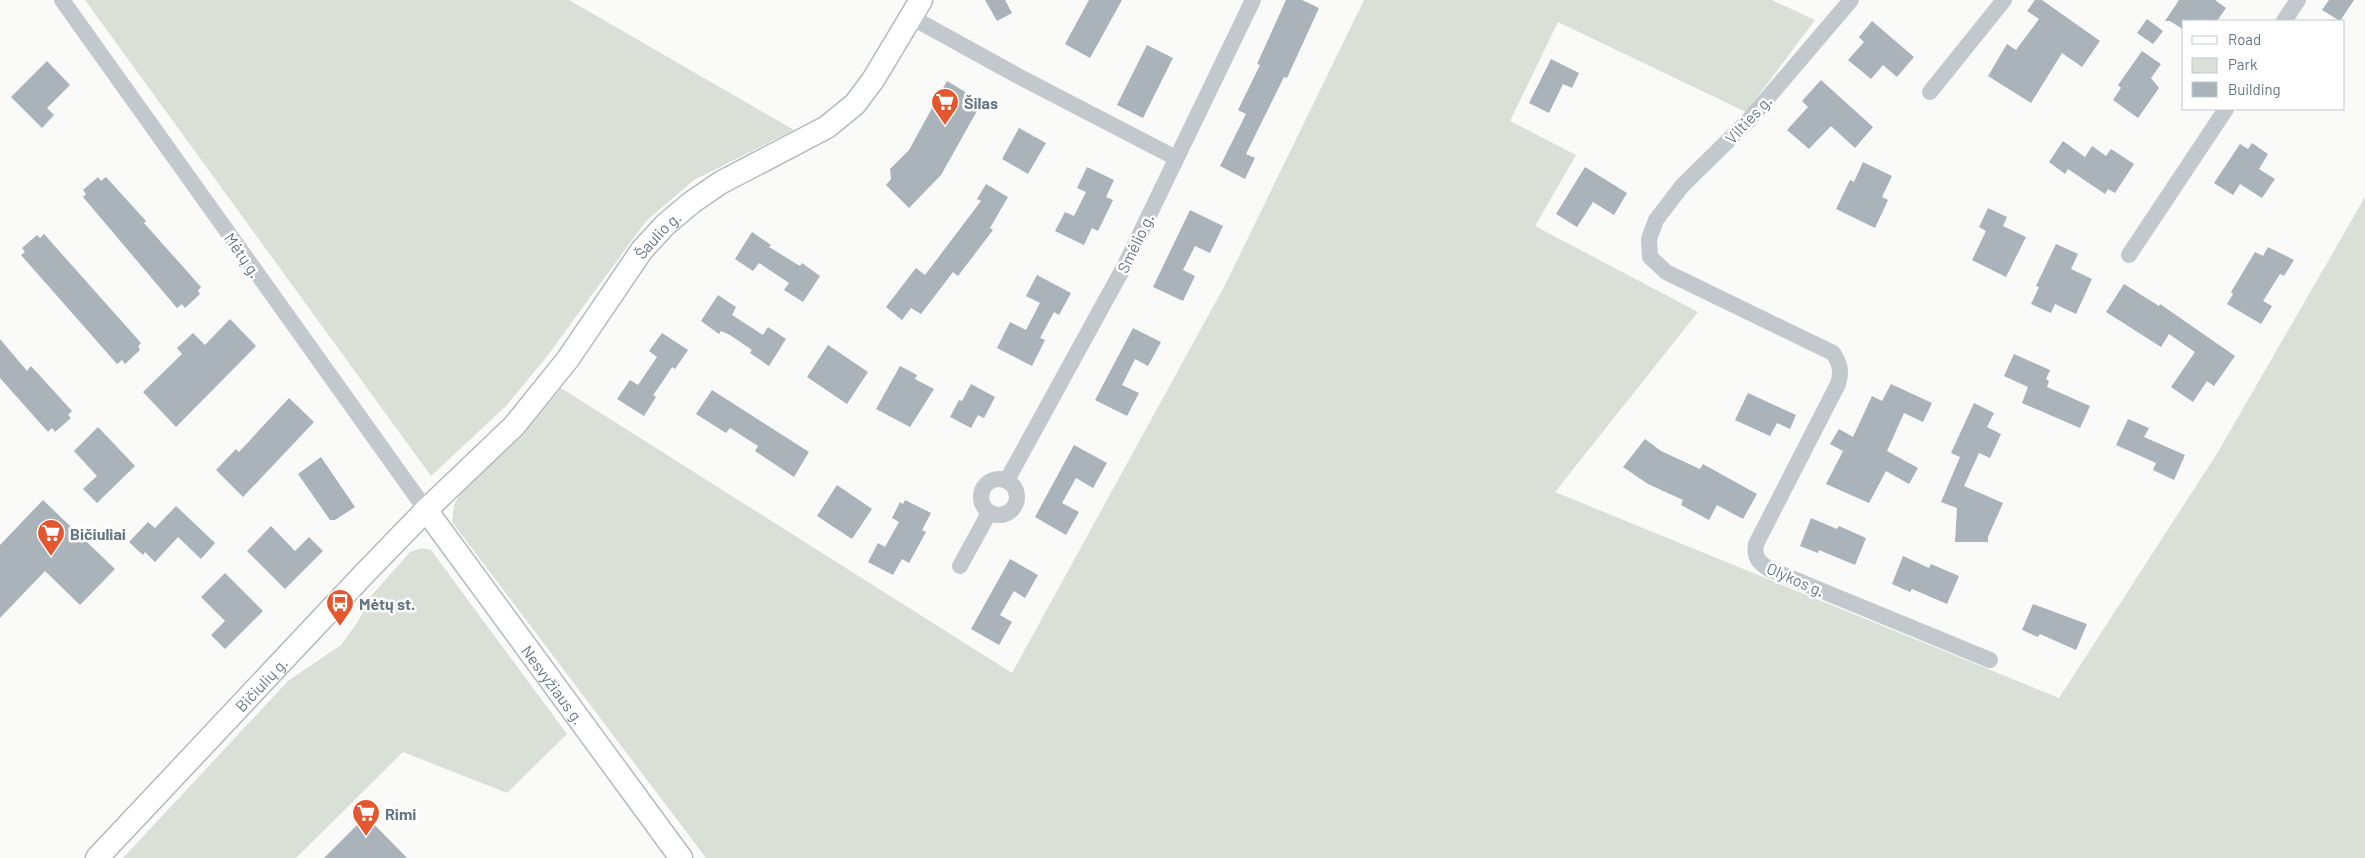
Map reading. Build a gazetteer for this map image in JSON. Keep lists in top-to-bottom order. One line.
{"streets":{"street":["Vilties g.","Šaulio g.","Smėlio g.","Mėtų g.","Olykos g.","Bičiulių g.","Nesvyžiaus g."]},"crossings":[["Vilties g.","Olykos g."],["Šaulio g.","Mėtų g."],["Šaulio g.","Bičiulių g."],["Šaulio g.","Nesvyžiaus g."],["Mėtų g.","Bičiulių g."],["Mėtų g.","Nesvyžiaus g."],["Bičiulių g.","Nesvyžiaus g."]],"places":{"supermarket":["Šilas","Bičiuliai","Rimi"],"bus stop":["Mėtų st."]},"legend":["Road","Park","Building"]}
